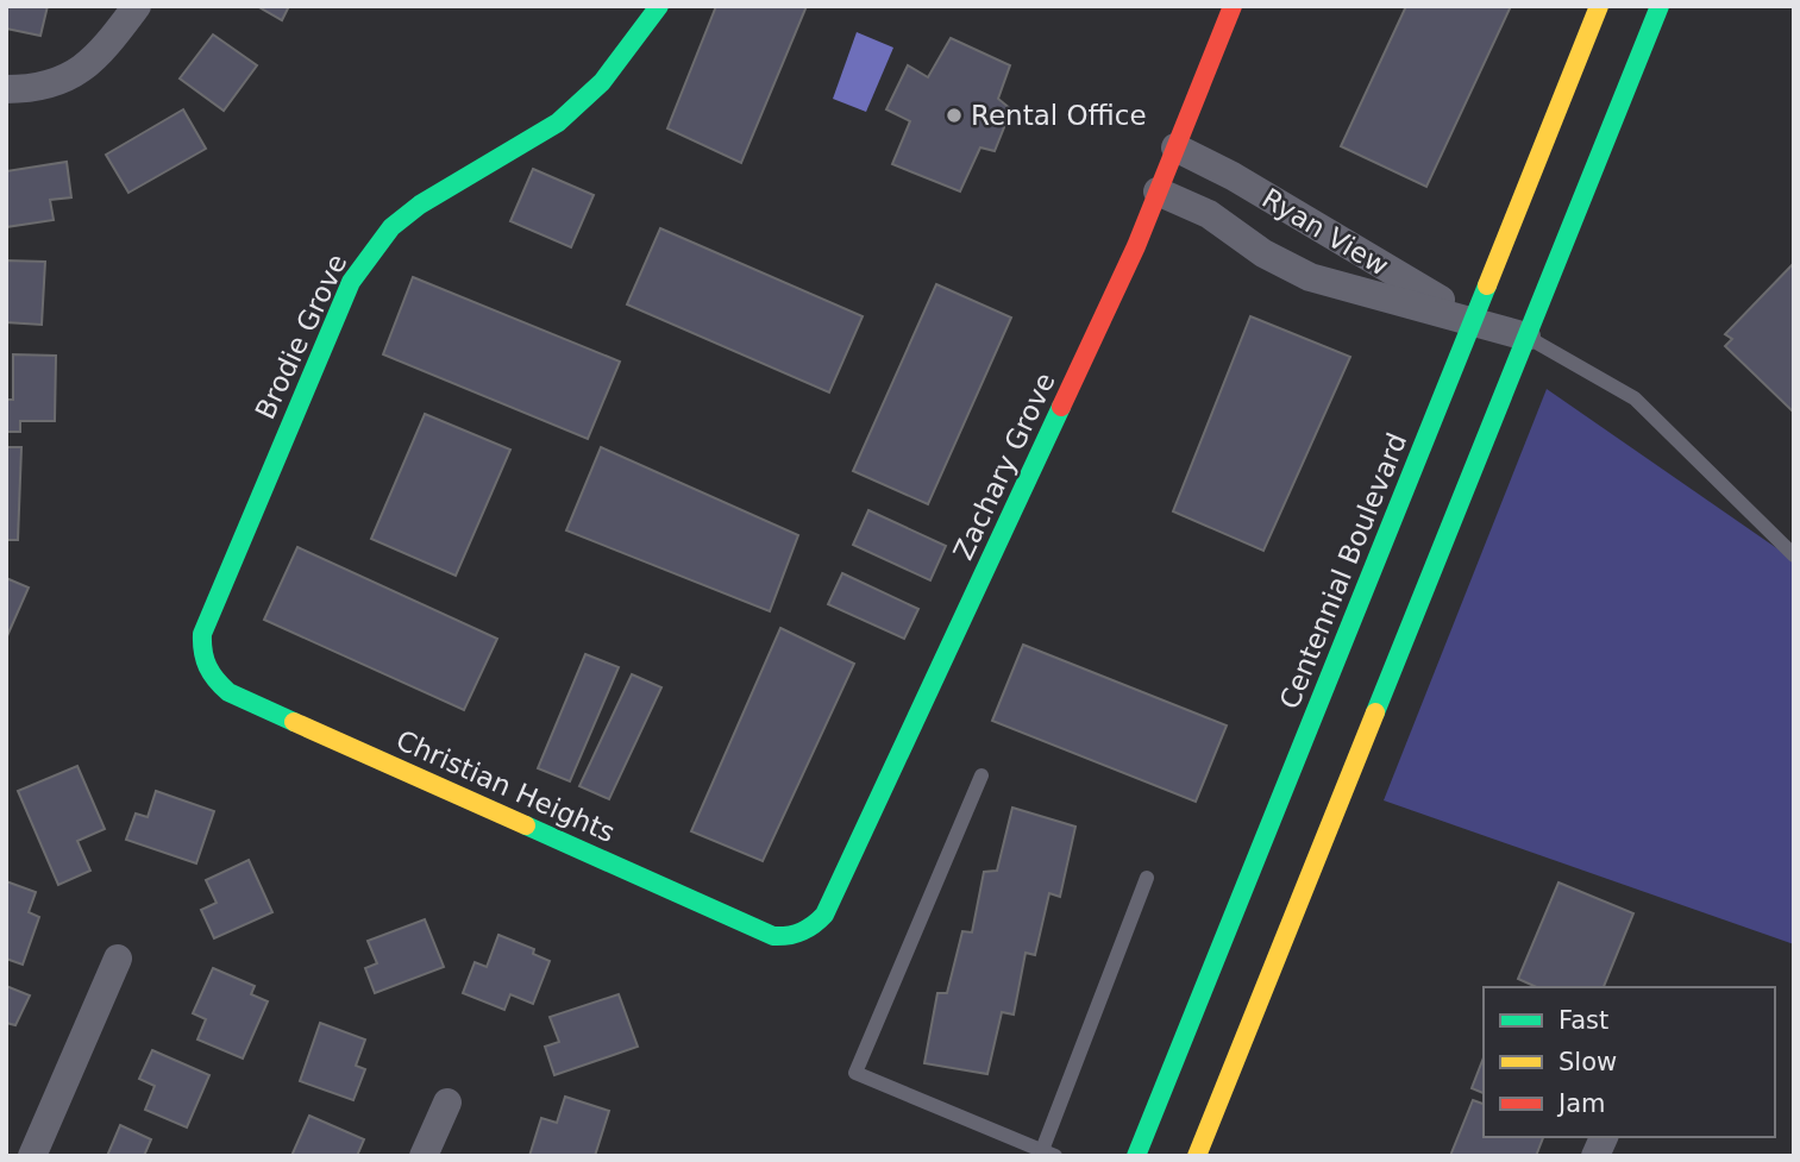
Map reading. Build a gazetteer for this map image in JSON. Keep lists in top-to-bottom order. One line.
{"streets":{"street":["Ryan View","Brodie Grove","Zachary Grove","Centennial Boulevard","Christian Heights"]},"crossings":[["Ryan View","Zachary Grove"],["Ryan View","Centennial Boulevard"],["Brodie Grove","Christian Heights"],["Zachary Grove","Christian Heights"]],"places":["Rental Office"],"legend":["Fast","Slow","Jam"]}
